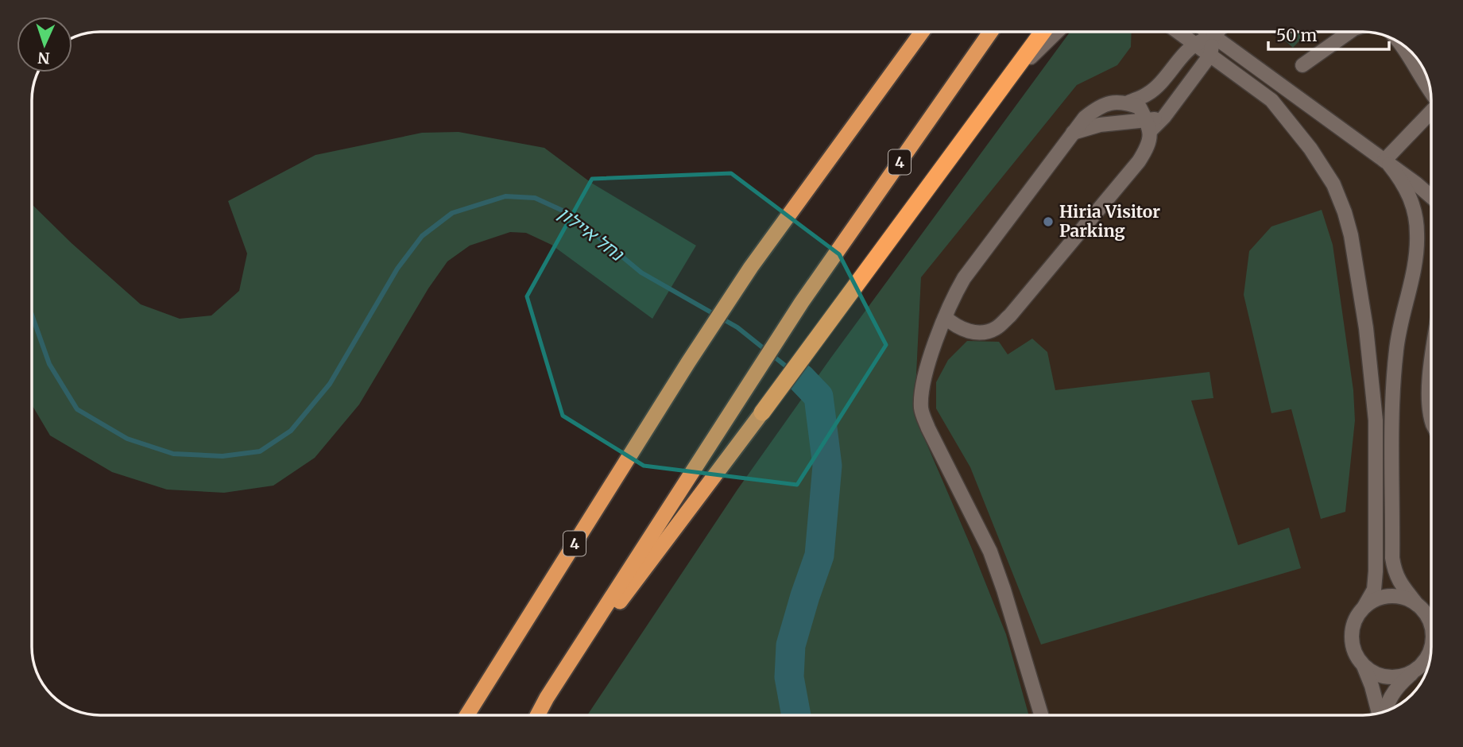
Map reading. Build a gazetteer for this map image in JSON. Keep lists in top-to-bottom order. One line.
{"streets":{"highway":["4"]},"water":["נחל איילון"],"places":["Hiria Visitor Parking"],"scale_bar":"50 m","north":"bottom"}
